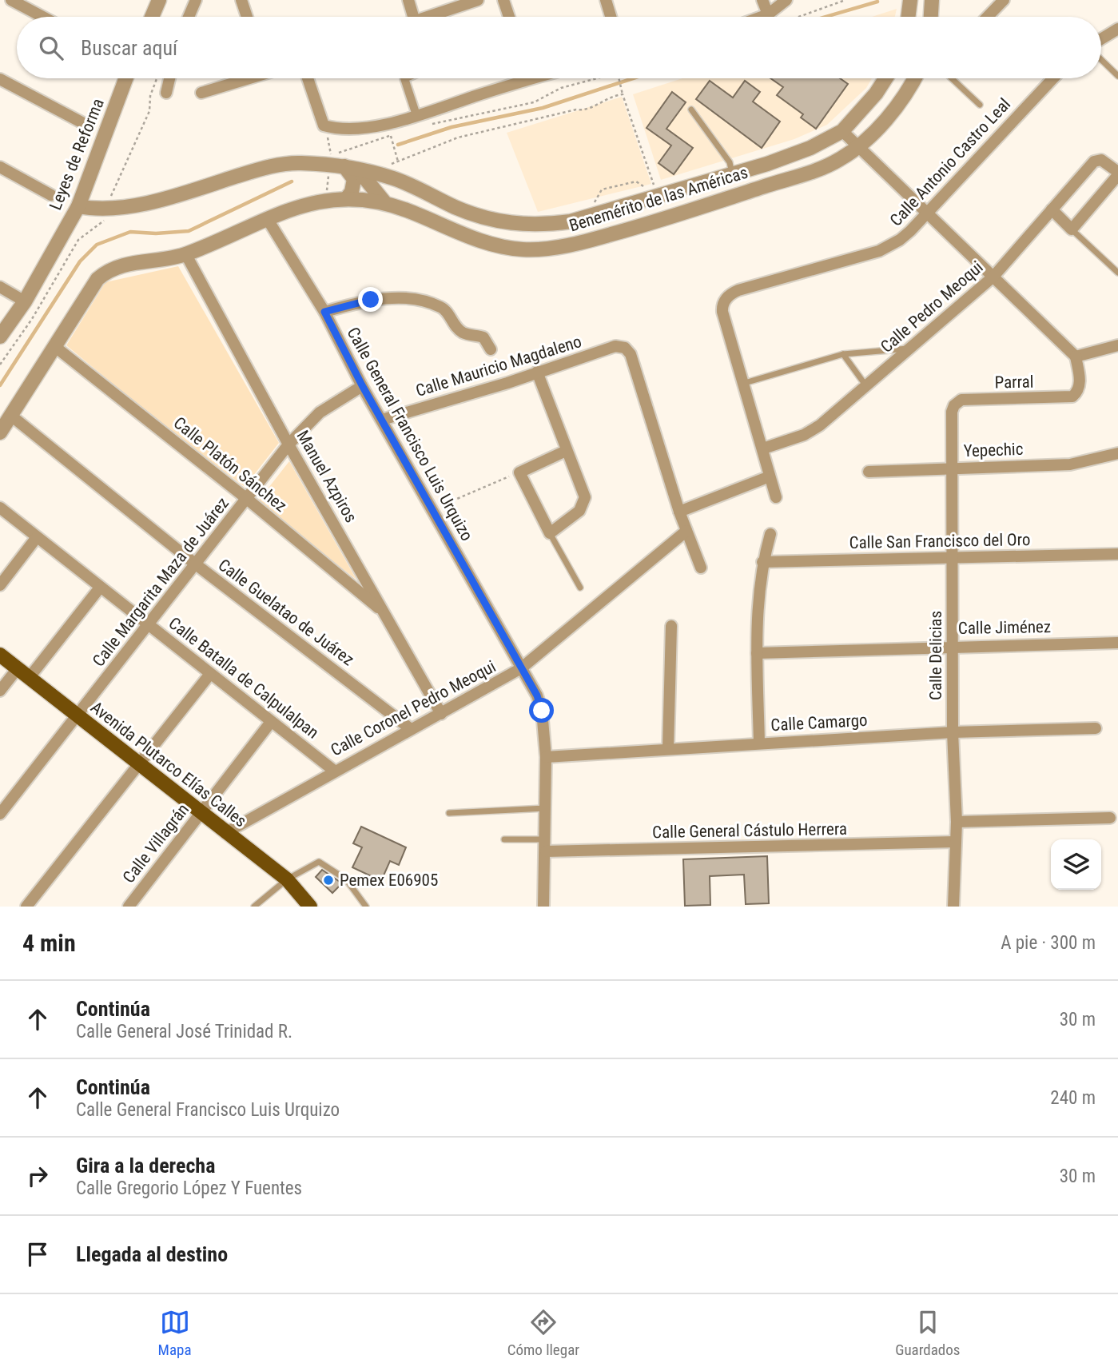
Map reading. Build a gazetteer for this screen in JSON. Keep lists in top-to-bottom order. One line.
{"streets":{"main road":["Avenida Plutarco Elías Calles"],"street":["Leyes de Reforma","Calle Antonio Castro Leal","Benemérito de las Américas","Calle Pedro Meoqui","Calle Mauricio Magdaleno","Parral","Calle General Francisco Luis Urquizo","Yepechic","Calle Platón Sánchez","Manuel Azpiros","Calle San Francisco del Oro","Calle Margarita Maza de Juárez","Calle Guelatao de Juárez","Calle Jiménez","Calle Delicias","Calle Batalla de Calpulalpan","Calle Coronel Pedro Meoqui","Calle Camargo","Calle General Cástulo Herrera","Calle Villagrán"]},"crossings":[["Leyes de Reforma","Benemérito de las Américas"],["Benemérito de las Américas","Calle General Francisco Luis Urquizo"],["Benemérito de las Américas","Calle Platón Sánchez"],["Benemérito de las Américas","Manuel Azpiros"],["Benemérito de las Américas","Calle Guelatao de Juárez"],["Calle Mauricio Magdaleno","Calle General Francisco Luis Urquizo"],["Parral","Calle Delicias"],["Calle General Francisco Luis Urquizo","Calle Margarita Maza de Juárez"],["Calle General Francisco Luis Urquizo","Calle Coronel Pedro Meoqui"],["Calle General Francisco Luis Urquizo","Calle Camargo"],["Calle General Francisco Luis Urquizo","Calle General Cástulo Herrera"],["Yepechic","Calle Delicias"],["Calle Platón Sánchez","Manuel Azpiros"],["Calle Platón Sánchez","Calle Margarita Maza de Juárez"],["Manuel Azpiros","Calle Margarita Maza de Juárez"],["Manuel Azpiros","Calle Coronel Pedro Meoqui"],["Calle San Francisco del Oro","Calle Delicias"],["Calle Margarita Maza de Juárez","Calle Guelatao de Juárez"],["Calle Margarita Maza de Juárez","Calle Batalla de Calpulalpan"],["Calle Margarita Maza de Juárez","Avenida Plutarco Elías Calles"],["Calle Guelatao de Juárez","Calle Coronel Pedro Meoqui"],["Calle Jiménez","Calle Delicias"],["Calle Delicias","Calle Camargo"],["Calle Delicias","Calle General Cástulo Herrera"],["Calle Batalla de Calpulalpan","Calle Coronel Pedro Meoqui"],["Calle Batalla de Calpulalpan","Calle Villagrán"],["Calle Coronel Pedro Meoqui","Avenida Plutarco Elías Calles"],["Avenida Plutarco Elías Calles","Calle Villagrán"]],"places":["Pemex E06905"],"page":{"search":"Buscar aquí","heading":["4 min","A pie · 300 m"],"list":[["Continúa","Calle General José Trinidad R.","30 m"],["Continúa","Calle General Francisco Luis Urquizo","240 m"],["Gira a la derecha","Calle Gregorio López Y Fuentes","30 m"],"Llegada al destino"],"nav":["Mapa","Cómo llegar","Guardados"]}}
